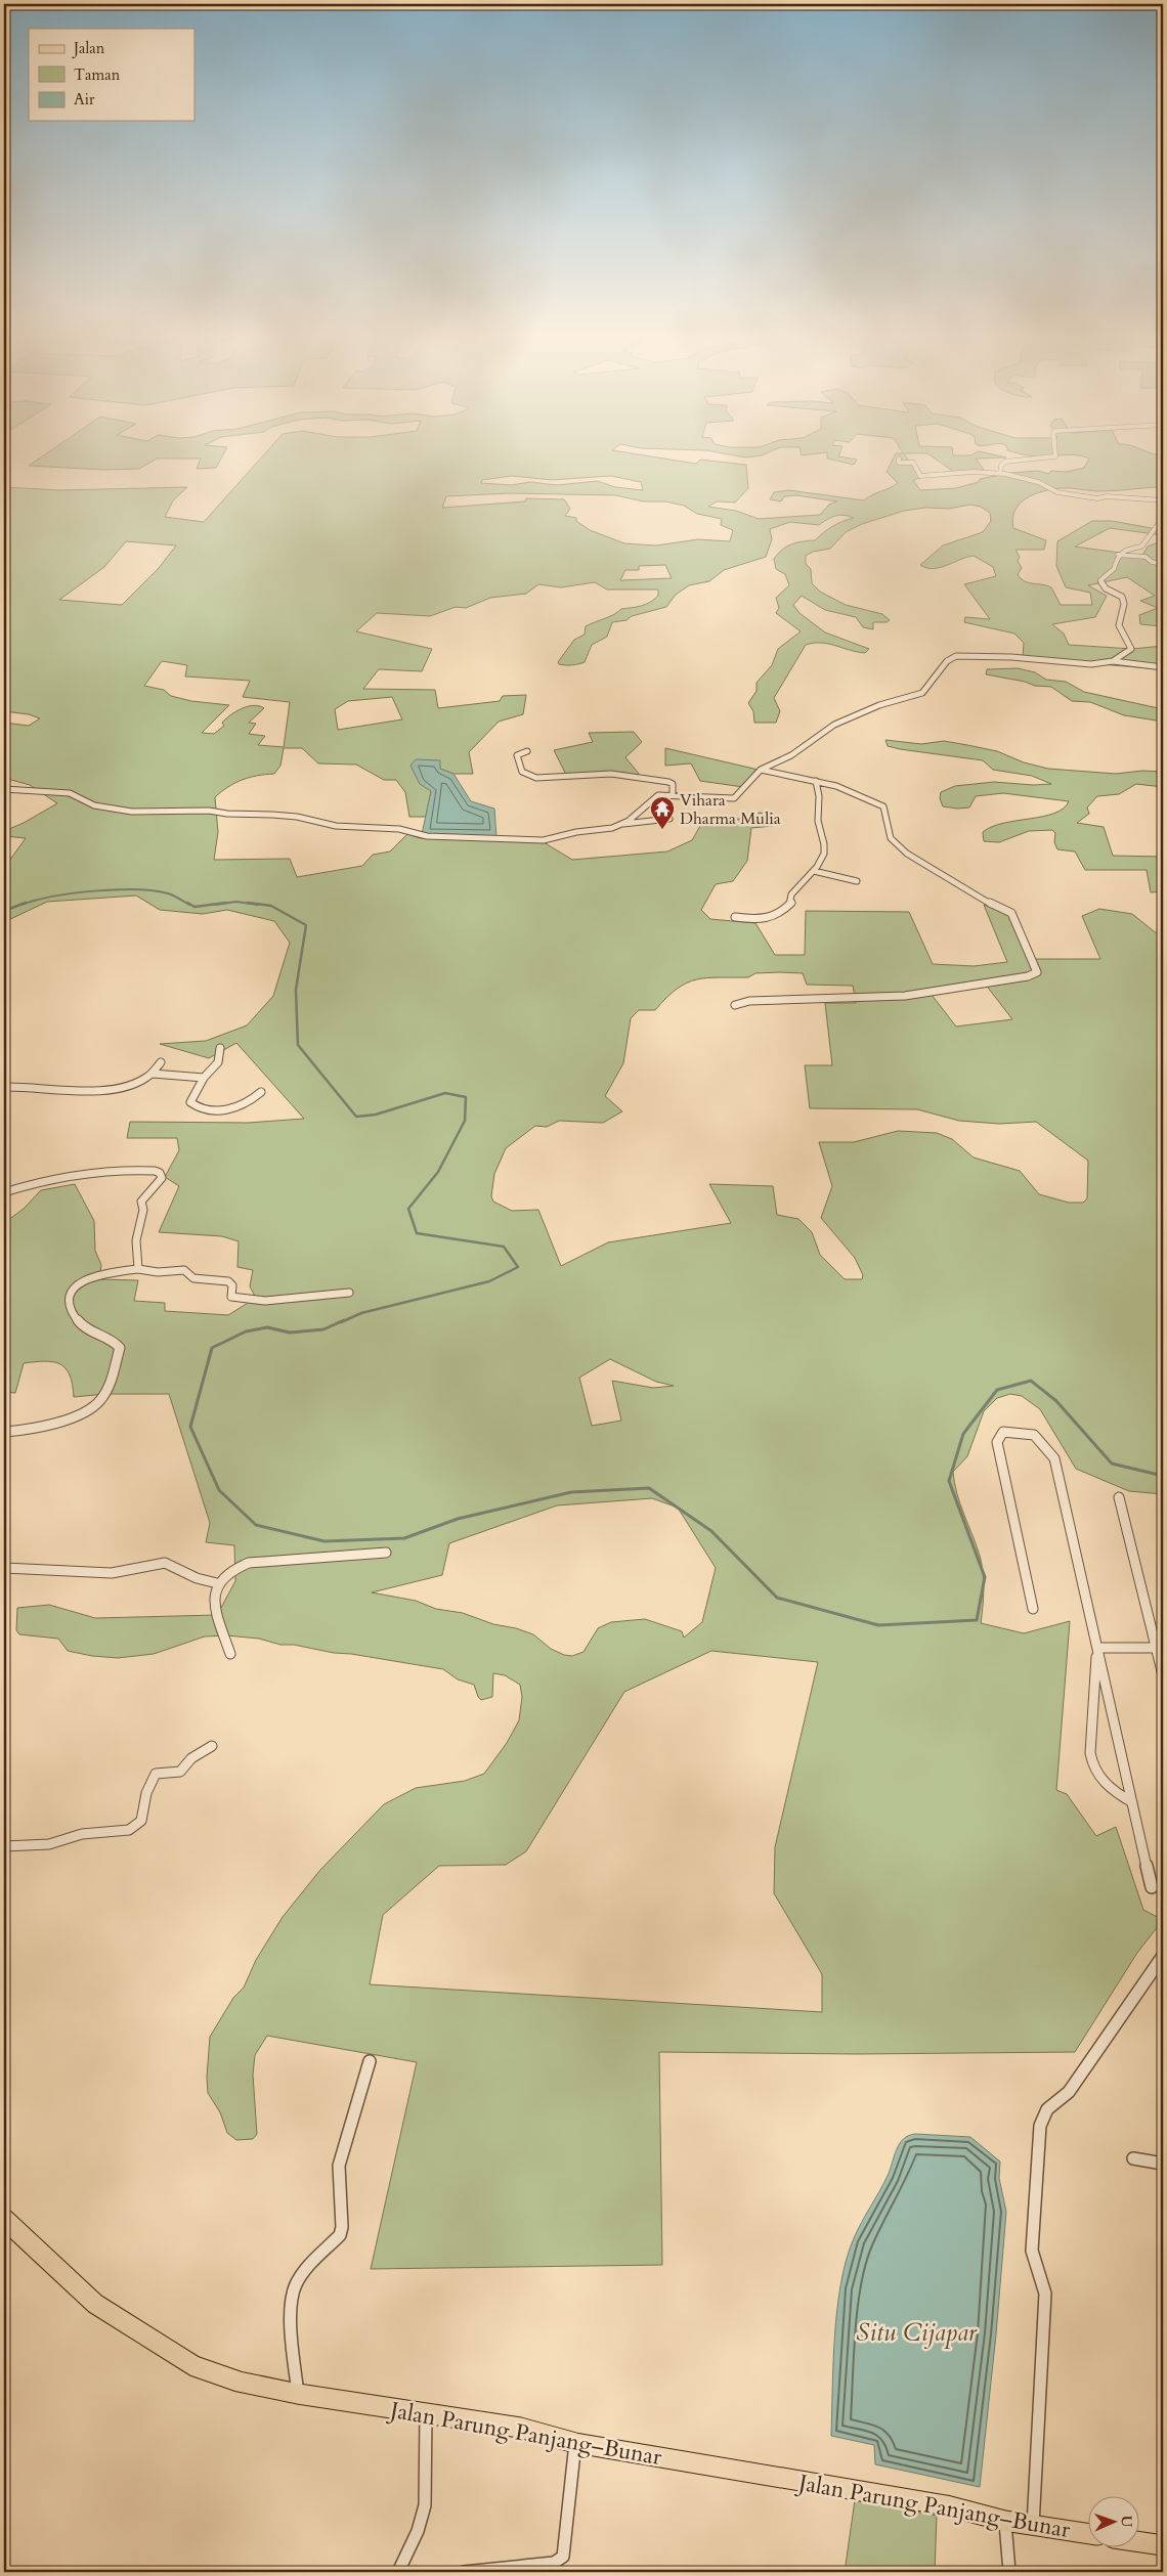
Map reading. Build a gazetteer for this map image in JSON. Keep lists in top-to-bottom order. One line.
{"streets":{"main road":["Jalan Parung Panjang–Bunar"]},"water":["Situ Cijapar"],"places":{"temple":["Vihara Dharma Mulia"]},"legend":["Jalan","Taman","Air"],"north":"right"}
